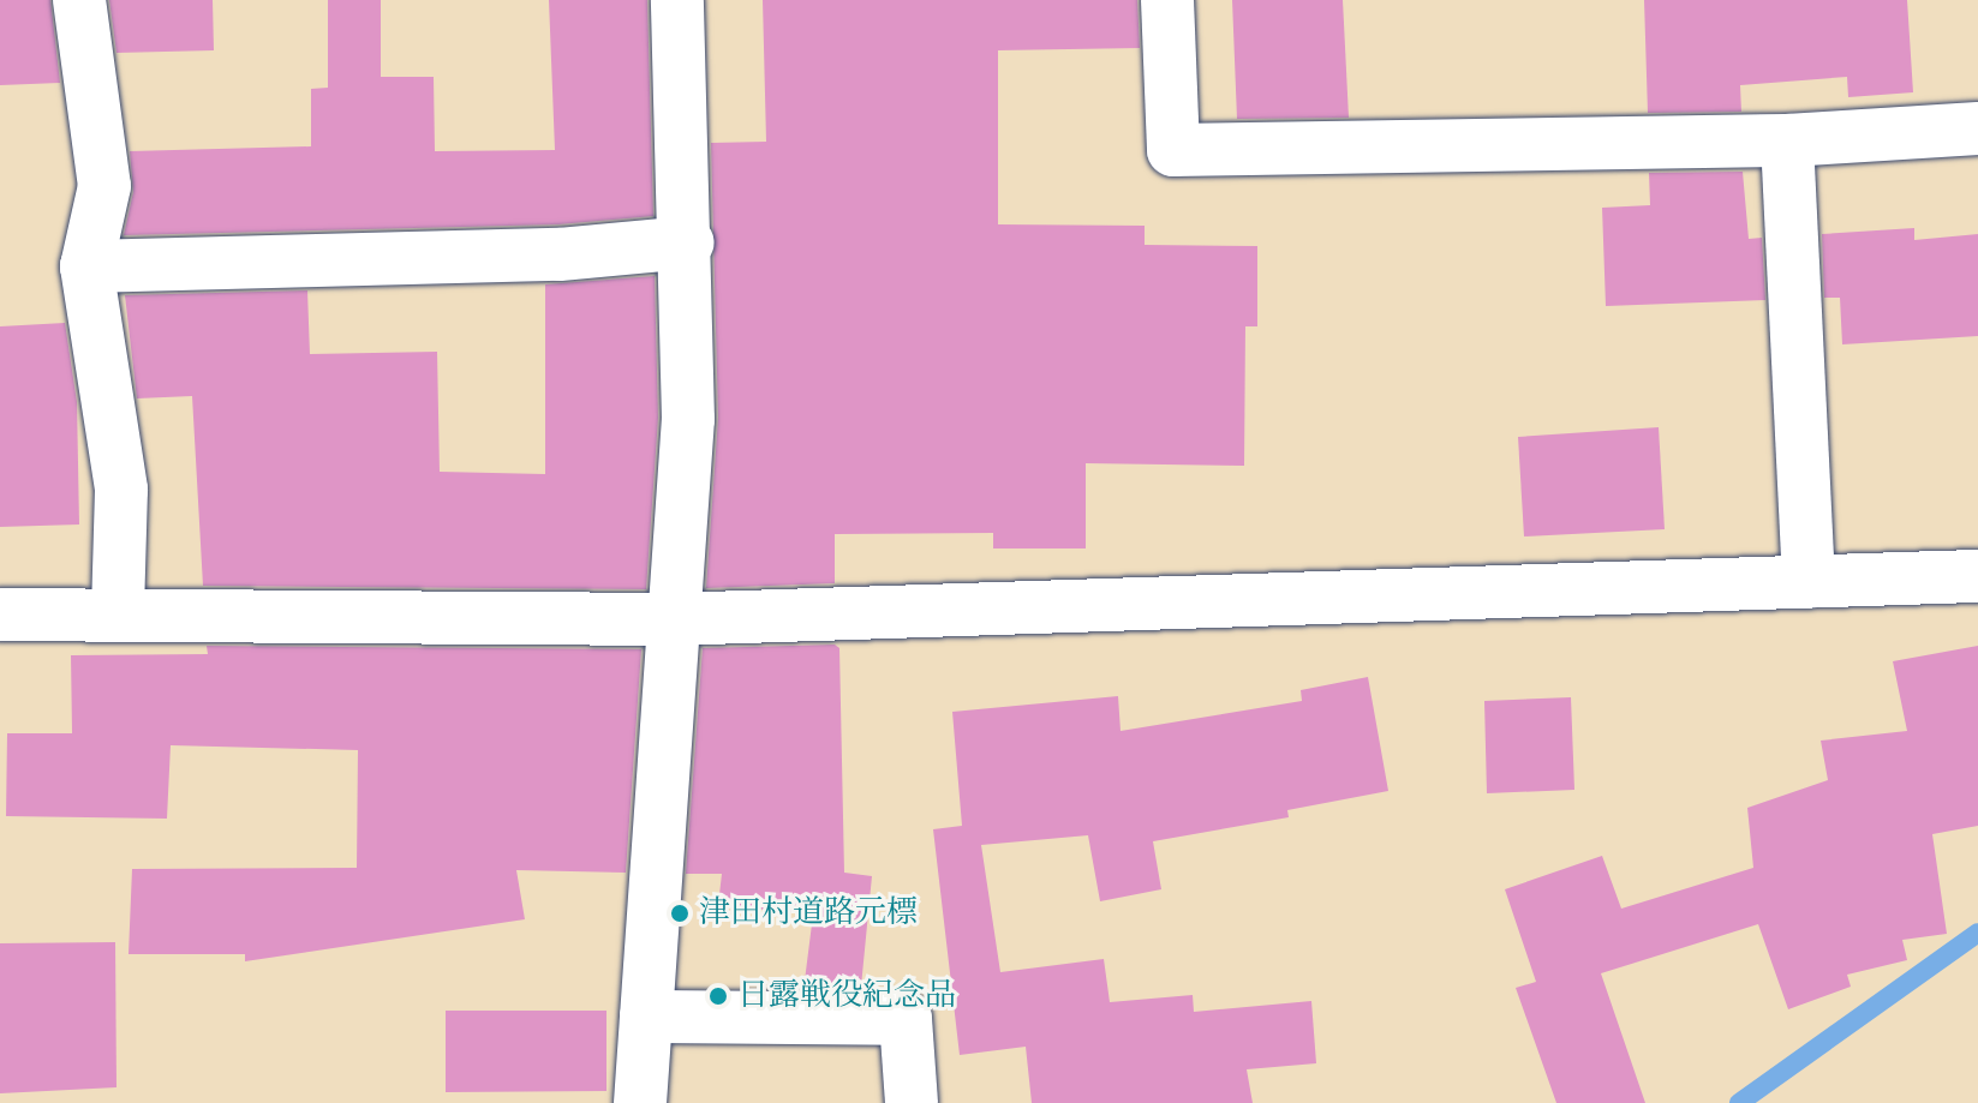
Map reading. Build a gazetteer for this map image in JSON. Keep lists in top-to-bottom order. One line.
{"places":["津田村道路元標","日露戦役紀念品"]}
